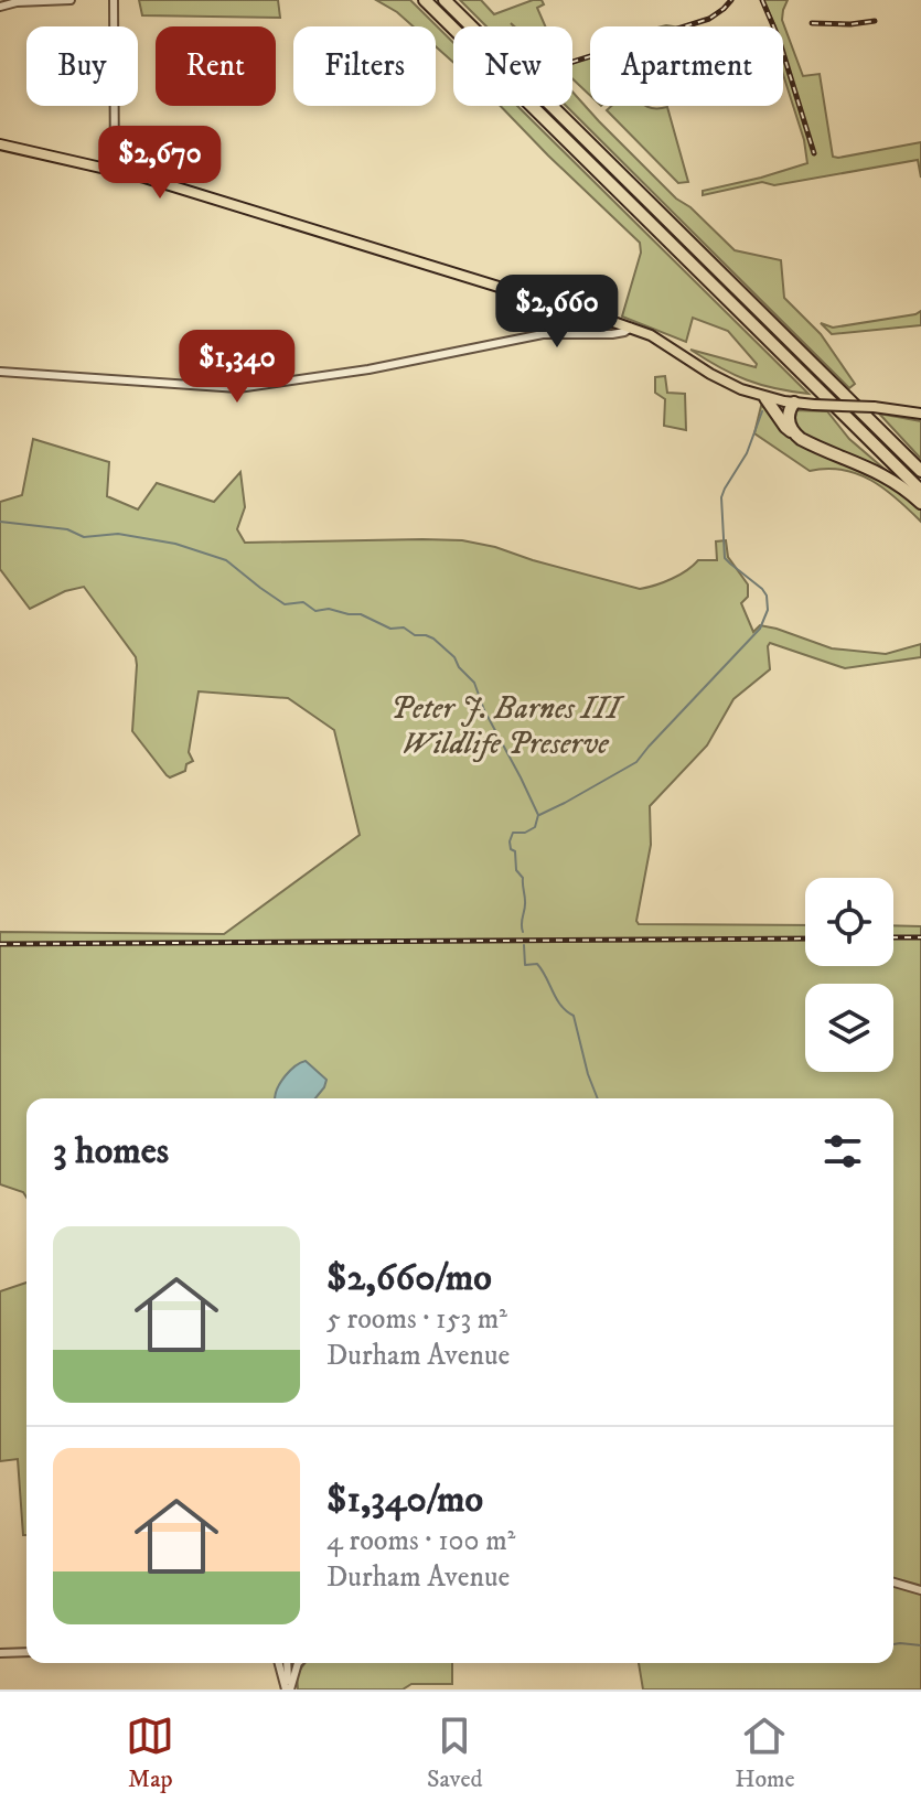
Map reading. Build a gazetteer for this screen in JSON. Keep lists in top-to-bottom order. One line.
{"parks":["Peter J. Barnes III Wildlife Preserve"],"page":{"chip":["Buy","Rent","Filters","New","Apartment"],"price":["$2,670","$2,660","$1,340"],"heading":"3 homes","list":[{"name":"$2,660/mo","note":"5 rooms · 153 m² · Durham Avenue"},{"name":"$1,340/mo","note":"4 rooms · 100 m² · Durham Avenue"}],"tabs":["Map","Saved","Home"]}}
